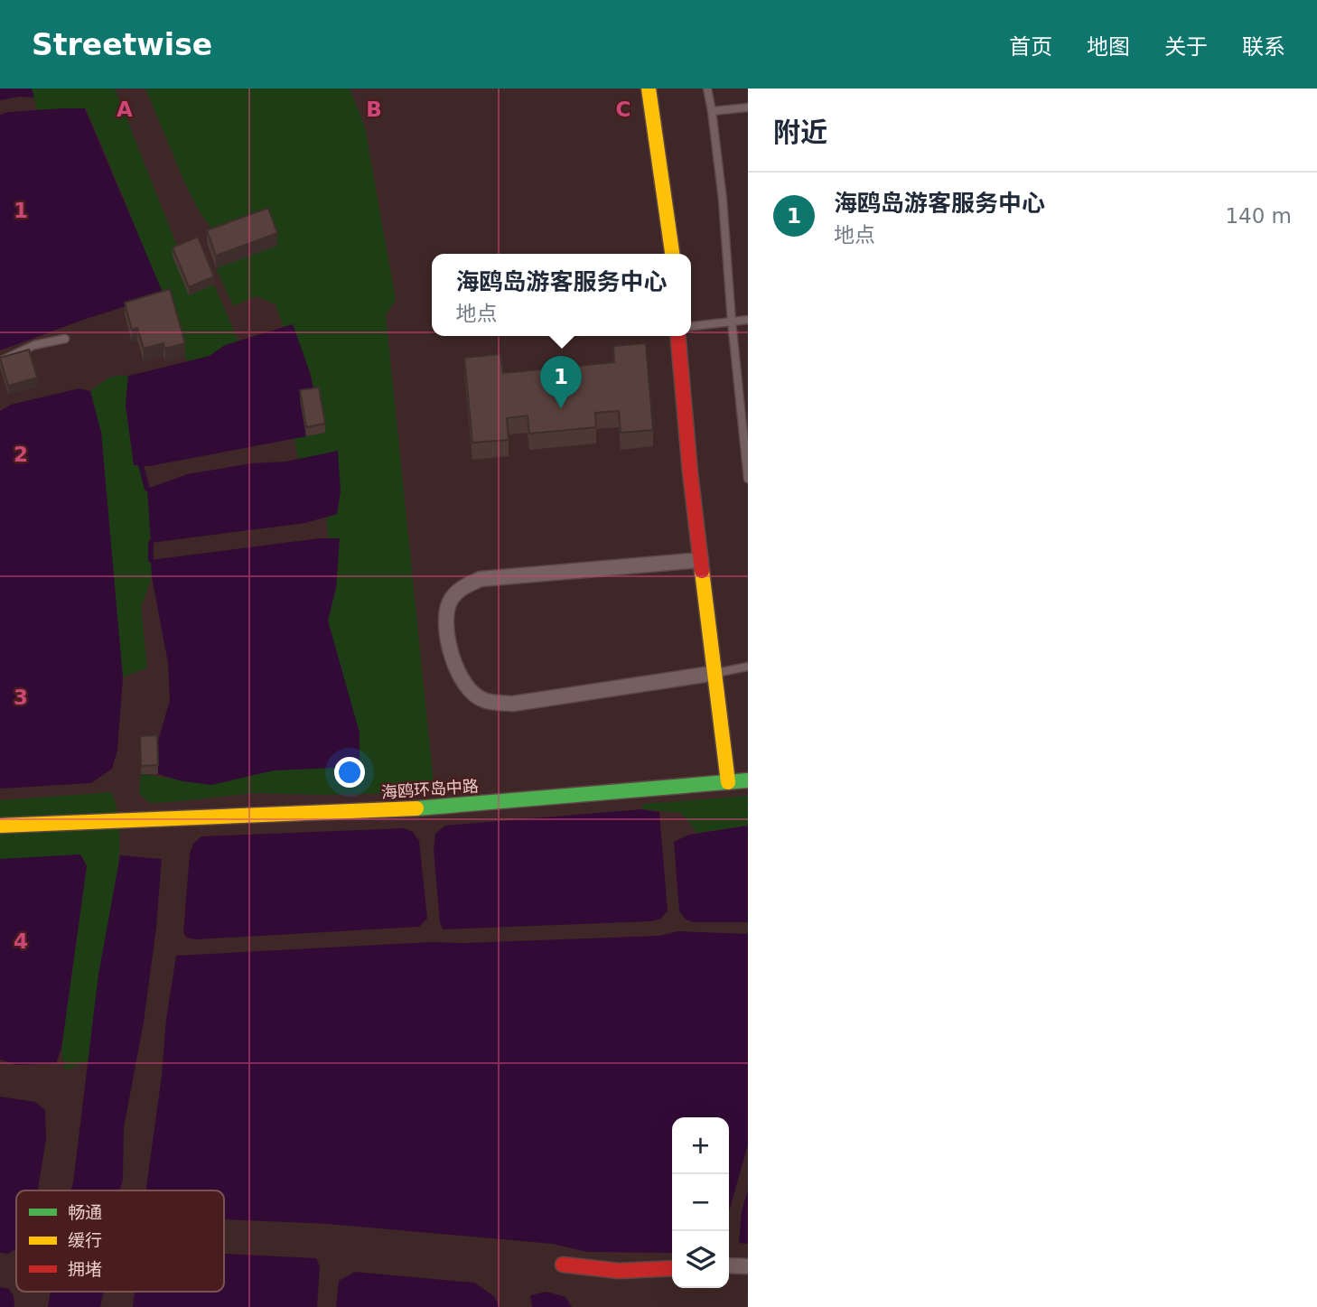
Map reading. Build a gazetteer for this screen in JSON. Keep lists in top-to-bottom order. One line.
{"streets":{"street":["海鸥环岛中路"]},"legend":["畅通","缓行","拥堵"],"page":{"header":"Streetwise","nav":["首页","地图","关于","联系"],"heading":"附近","list":[{"mark":"1","name":"海鸥岛游客服务中心","note":"地点","value":"140 m"}],"popup":["海鸥岛游客服务中心","地点"],"pins":"1","map_buttons":["+","−"]},"grid":{"columns":["A","B","C"],"rows":["1","2","3","4"]}}
